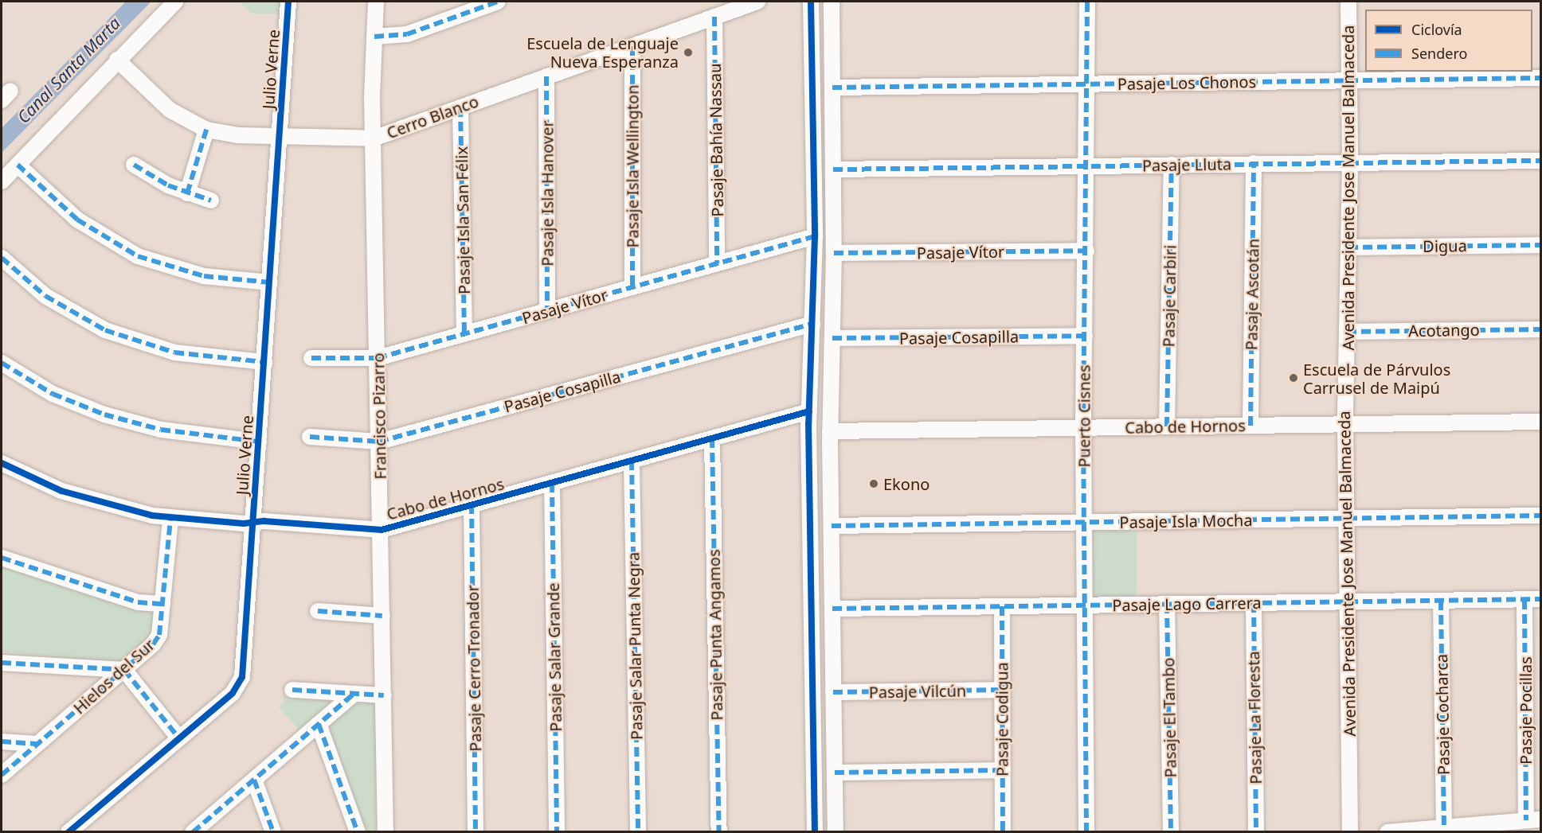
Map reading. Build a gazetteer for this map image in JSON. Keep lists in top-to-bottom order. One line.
{"streets":{"street":["Julio Verne","Pasaje Los Chonos","Cerro Blanco","Pasaje Bahía Nassau","Pasaje Lluta","Pasaje Isla Wellington","Avenida Presidente Jose Manuel Balmaceda","Pasaje Isla Hanover","Pasaje Isla San Félix","Digua","Pasaje Vítor","Pasaje Ascotán","Pasaje Carbiri","Acotango","Pasaje Cosapilla","Francisco Pizarro","Puerto Cisnes","Cabo de Hornos","Pasaje Isla Mocha","Pasaje Lago Carrera","Pasaje Punta Angamos","Pasaje Salar Punta Negra","Pasaje Salar Grande","Pasaje Cerro Tronador","Hielos del Sur","Pasaje Vilcún","Pasaje Pocillas","Pasaje Cocharca","Pasaje El Tambo","Pasaje La Floresta","Pasaje Codigua"]},"crossings":[["Julio Verne","Cerro Blanco"],["Julio Verne","Cabo de Hornos"],["Pasaje Los Chonos","Avenida Presidente Jose Manuel Balmaceda"],["Pasaje Los Chonos","Puerto Cisnes"],["Cerro Blanco","Pasaje Bahía Nassau"],["Cerro Blanco","Pasaje Isla Wellington"],["Cerro Blanco","Pasaje Isla Hanover"],["Cerro Blanco","Pasaje Isla San Félix"],["Cerro Blanco","Francisco Pizarro"],["Pasaje Bahía Nassau","Pasaje Vítor"],["Pasaje Lluta","Avenida Presidente Jose Manuel Balmaceda"],["Pasaje Lluta","Pasaje Ascotán"],["Pasaje Lluta","Pasaje Carbiri"],["Pasaje Lluta","Puerto Cisnes"],["Pasaje Isla Wellington","Pasaje Vítor"],["Avenida Presidente Jose Manuel Balmaceda","Digua"],["Avenida Presidente Jose Manuel Balmaceda","Acotango"],["Avenida Presidente Jose Manuel Balmaceda","Cabo de Hornos"],["Avenida Presidente Jose Manuel Balmaceda","Pasaje Isla Mocha"],["Avenida Presidente Jose Manuel Balmaceda","Pasaje Lago Carrera"],["Pasaje Isla Hanover","Pasaje Vítor"],["Pasaje Isla San Félix","Pasaje Vítor"],["Pasaje Vítor","Francisco Pizarro"],["Pasaje Vítor","Puerto Cisnes"],["Pasaje Ascotán","Cabo de Hornos"],["Pasaje Carbiri","Cabo de Hornos"],["Pasaje Cosapilla","Francisco Pizarro"],["Pasaje Cosapilla","Puerto Cisnes"],["Francisco Pizarro","Cabo de Hornos"],["Puerto Cisnes","Cabo de Hornos"],["Puerto Cisnes","Pasaje Isla Mocha"],["Puerto Cisnes","Pasaje Lago Carrera"],["Cabo de Hornos","Pasaje Punta Angamos"],["Cabo de Hornos","Pasaje Salar Punta Negra"],["Cabo de Hornos","Pasaje Salar Grande"],["Cabo de Hornos","Pasaje Cerro Tronador"],["Cabo de Hornos","Hielos del Sur"],["Pasaje Lago Carrera","Pasaje Pocillas"],["Pasaje Lago Carrera","Pasaje Cocharca"],["Pasaje Lago Carrera","Pasaje El Tambo"],["Pasaje Lago Carrera","Pasaje La Floresta"],["Pasaje Lago Carrera","Pasaje Codigua"],["Pasaje Vilcún","Pasaje Codigua"]],"water":["Canal Santa Marta"],"places":["Escuela de Lenguaje Nueva Esperanza","Escuela de Párvulos Carrusel de Maipú","Ekono"],"legend":["Ciclovía","Sendero"]}
